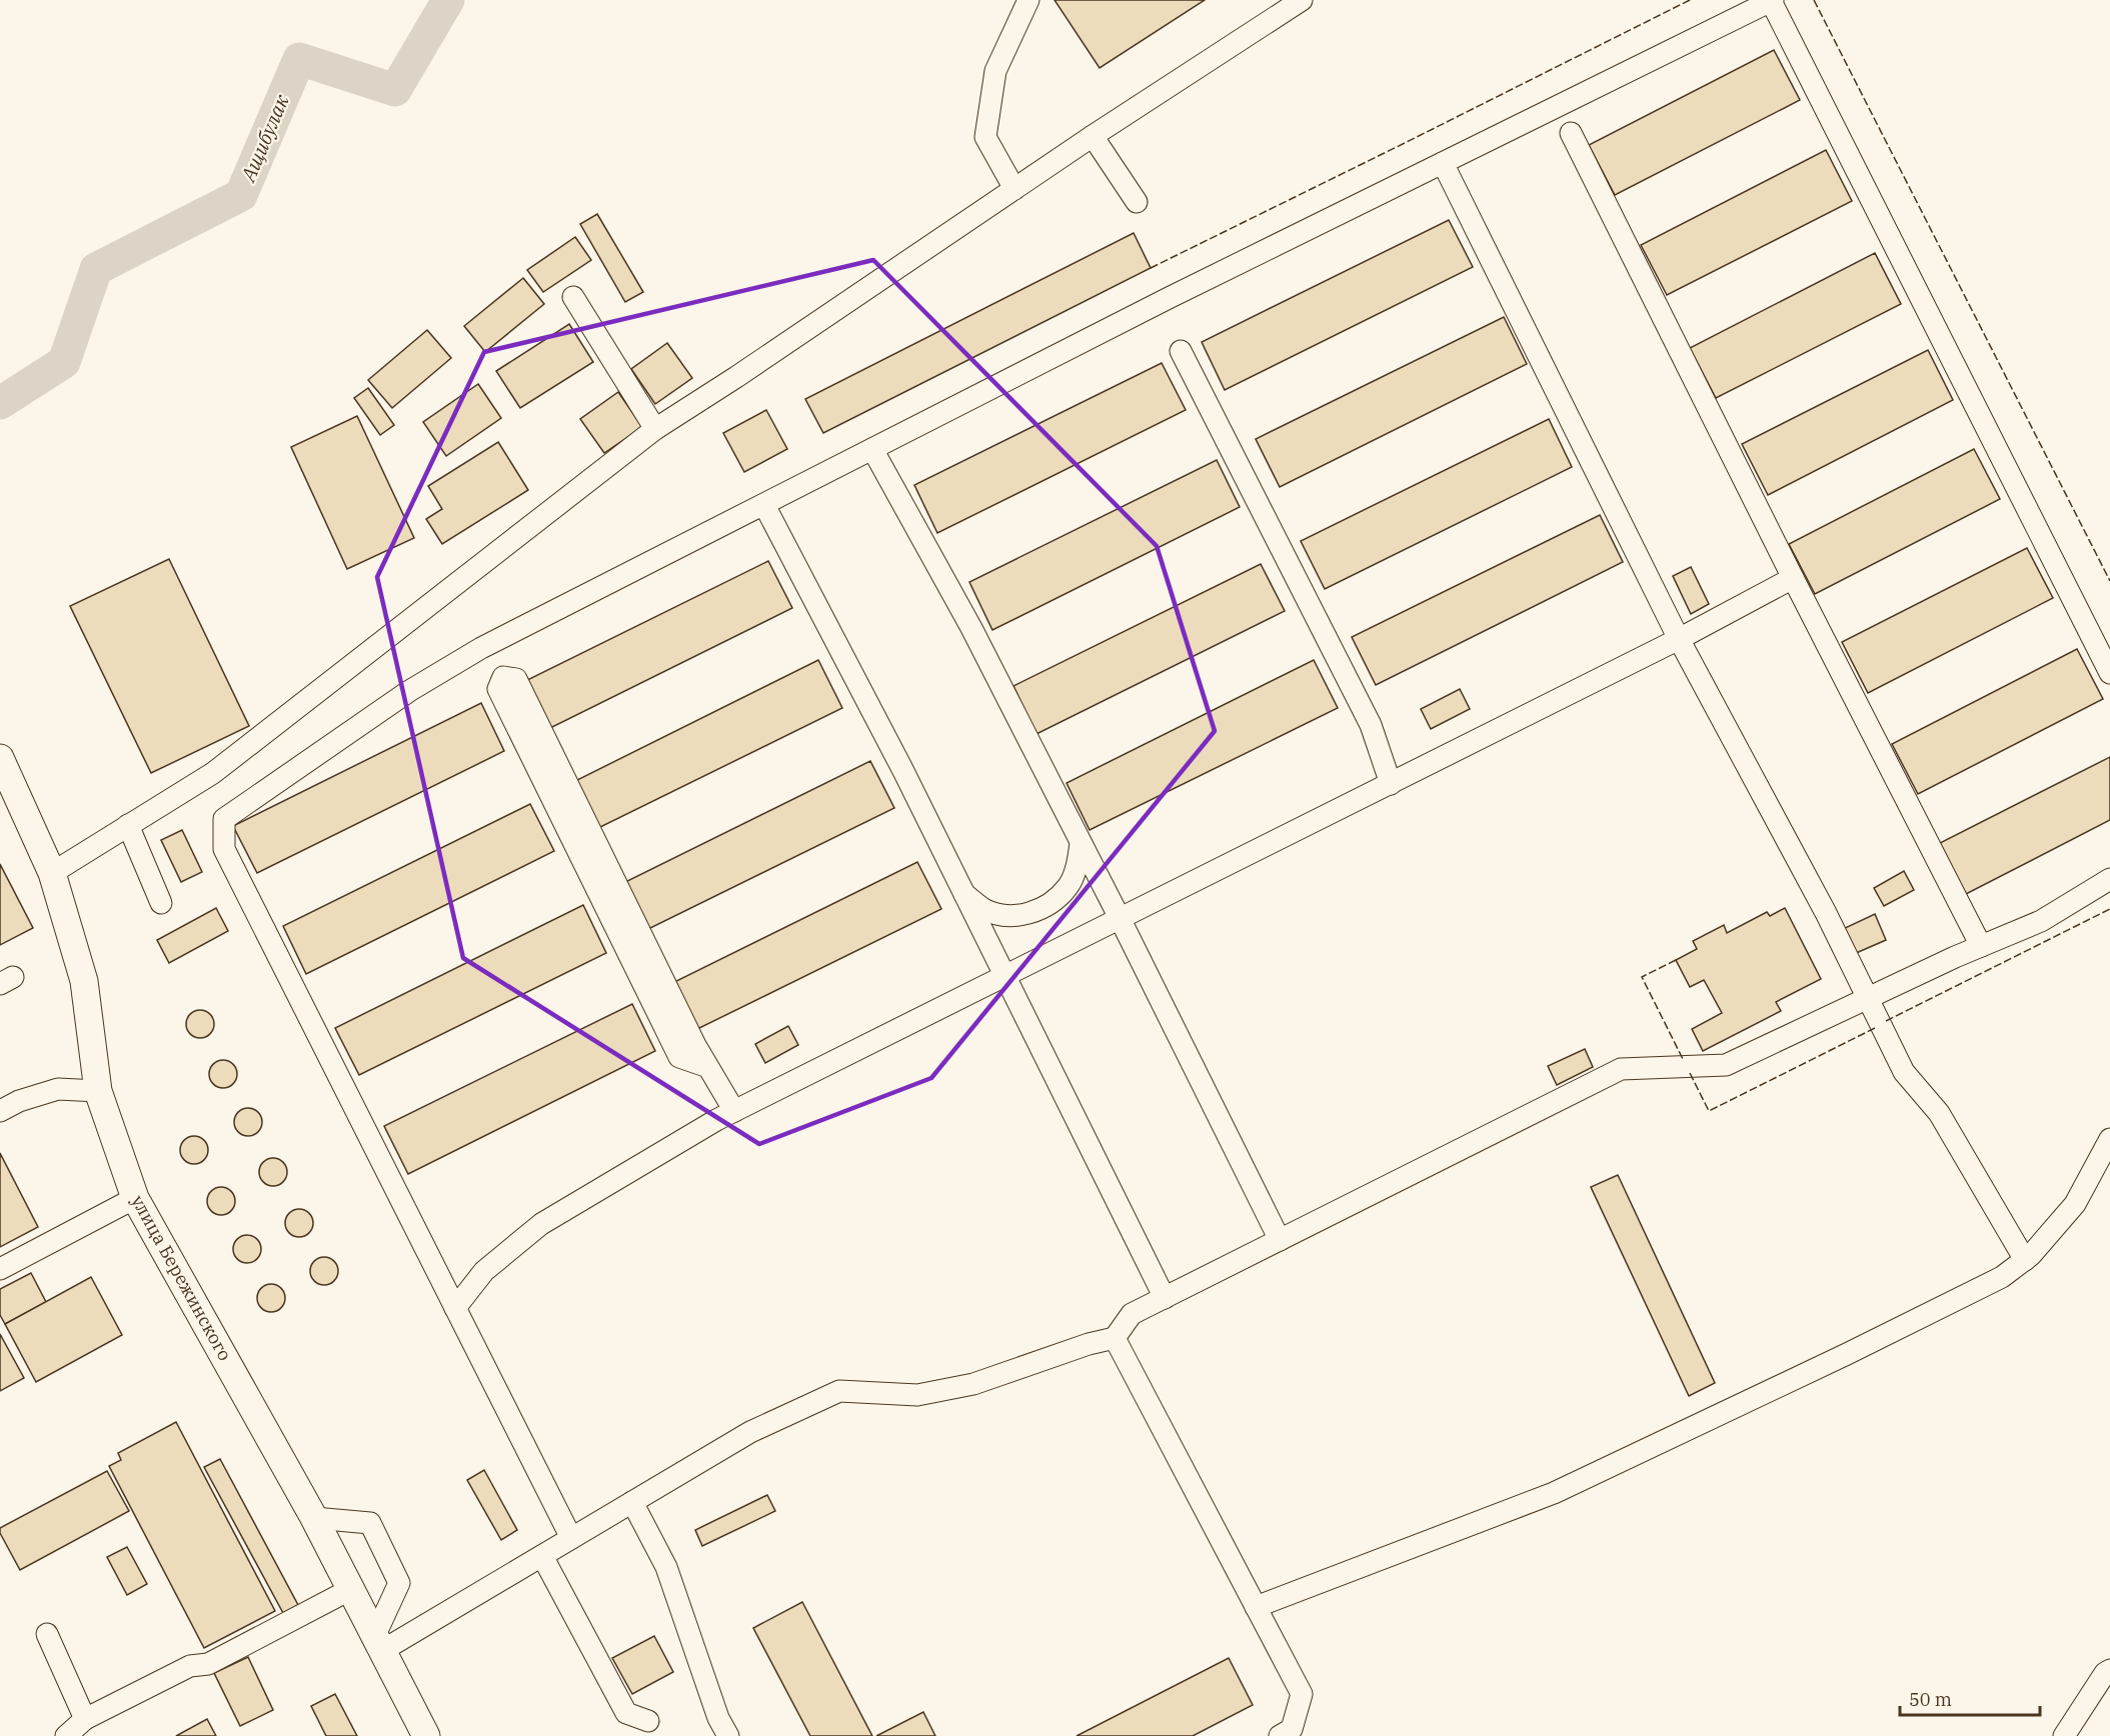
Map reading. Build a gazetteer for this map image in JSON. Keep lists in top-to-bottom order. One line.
{"streets":{"main road":["улица Бережинского"]},"water":["Ащибулак"],"scale_bar":"50 m"}
